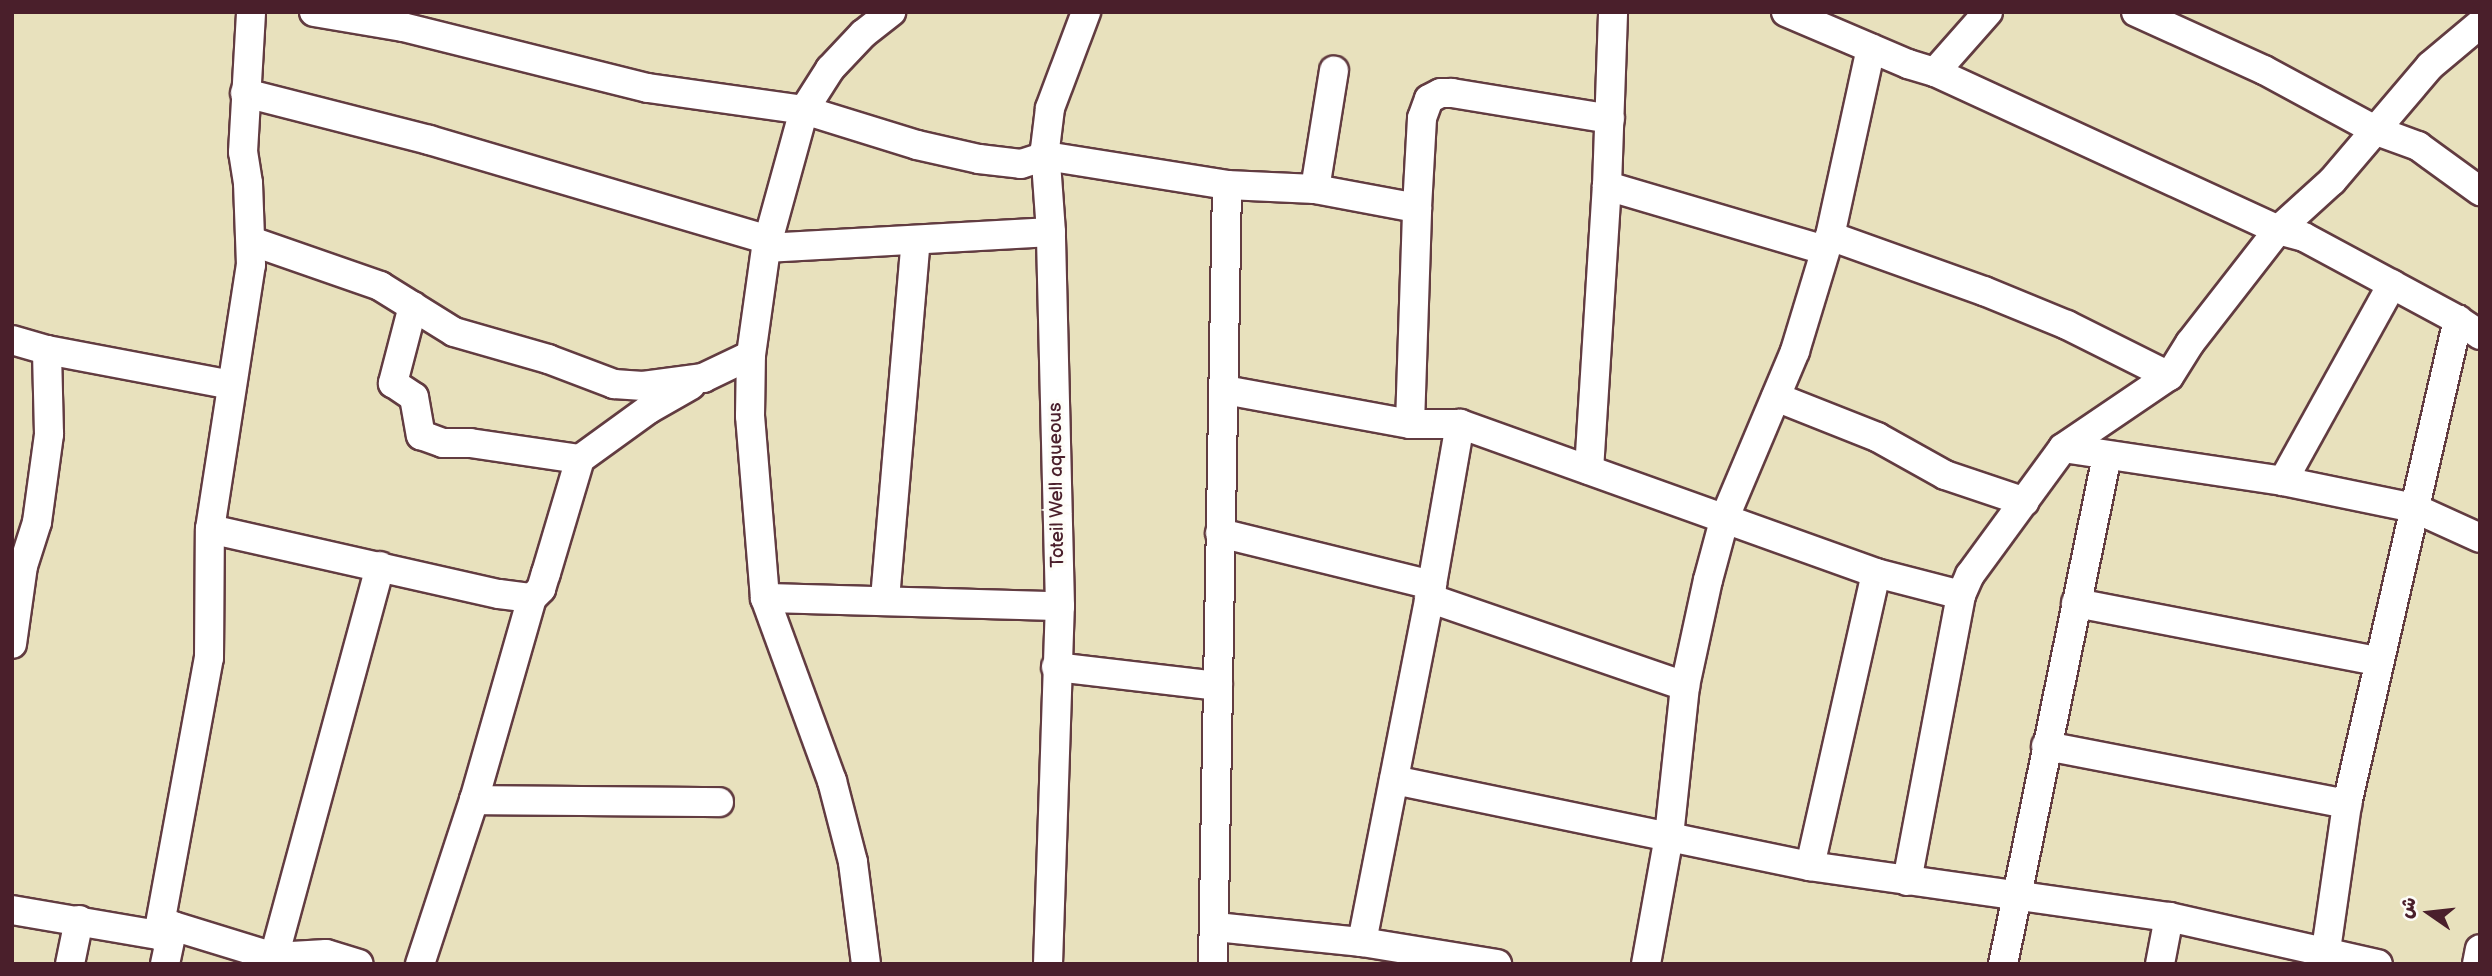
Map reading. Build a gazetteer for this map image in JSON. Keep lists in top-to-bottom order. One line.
{"streets":{"street":["Toteil Well aqueous"]},"north":"left"}
